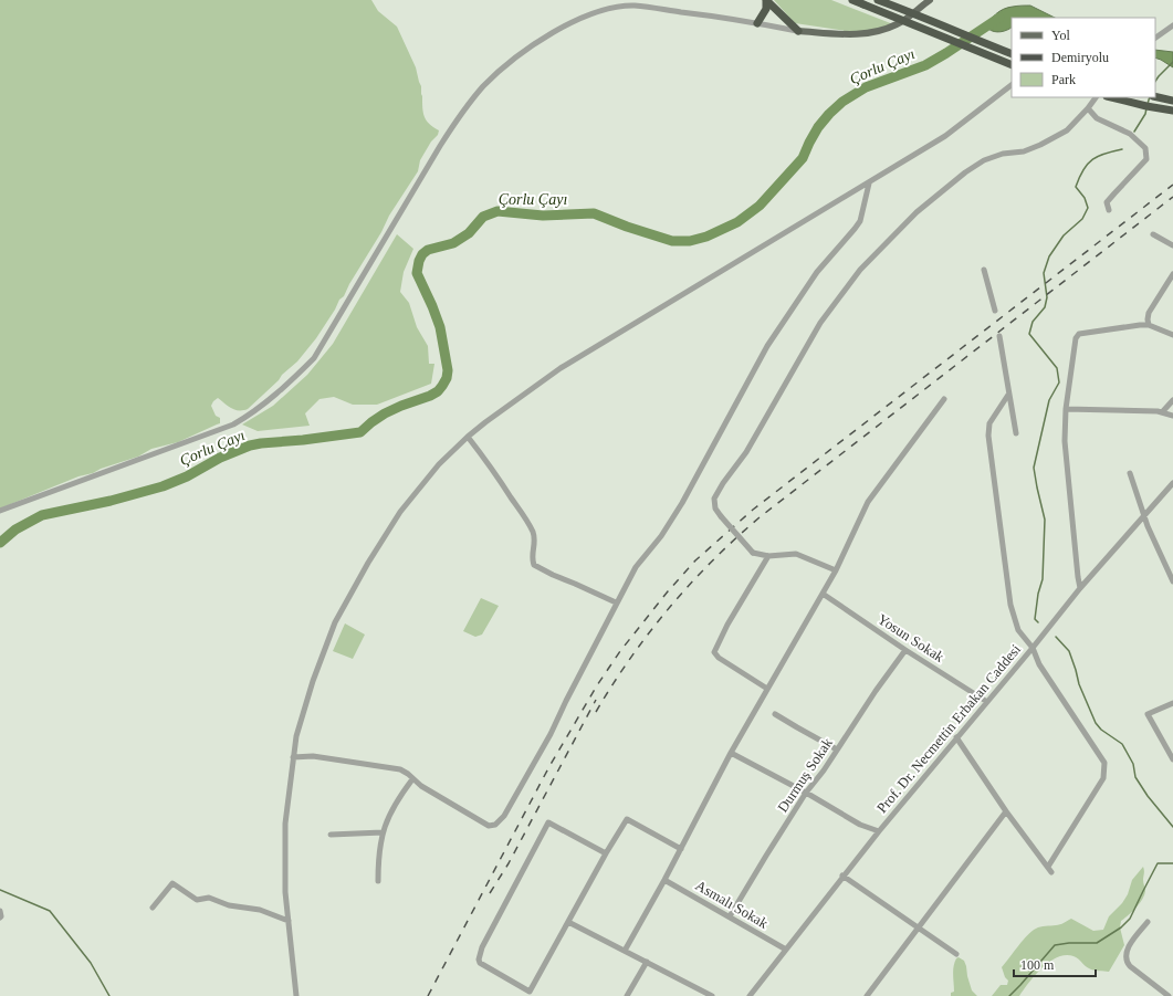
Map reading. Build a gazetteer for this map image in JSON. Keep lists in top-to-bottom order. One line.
{"streets":{"street":["Yosun Sokak","Prof. Dr. Necmettin Erbakan Caddesi","Durmuş Sokak","Asmalı Sokak"]},"crossings":[["Yosun Sokak","Prof. Dr. Necmettin Erbakan Caddesi"],["Yosun Sokak","Durmuş Sokak"],["Prof. Dr. Necmettin Erbakan Caddesi","Asmalı Sokak"],["Durmuş Sokak","Asmalı Sokak"]],"water":["Çorlu Çayı"],"legend":["Yol","Demiryolu","Park"],"scale_bar":"100 m"}
